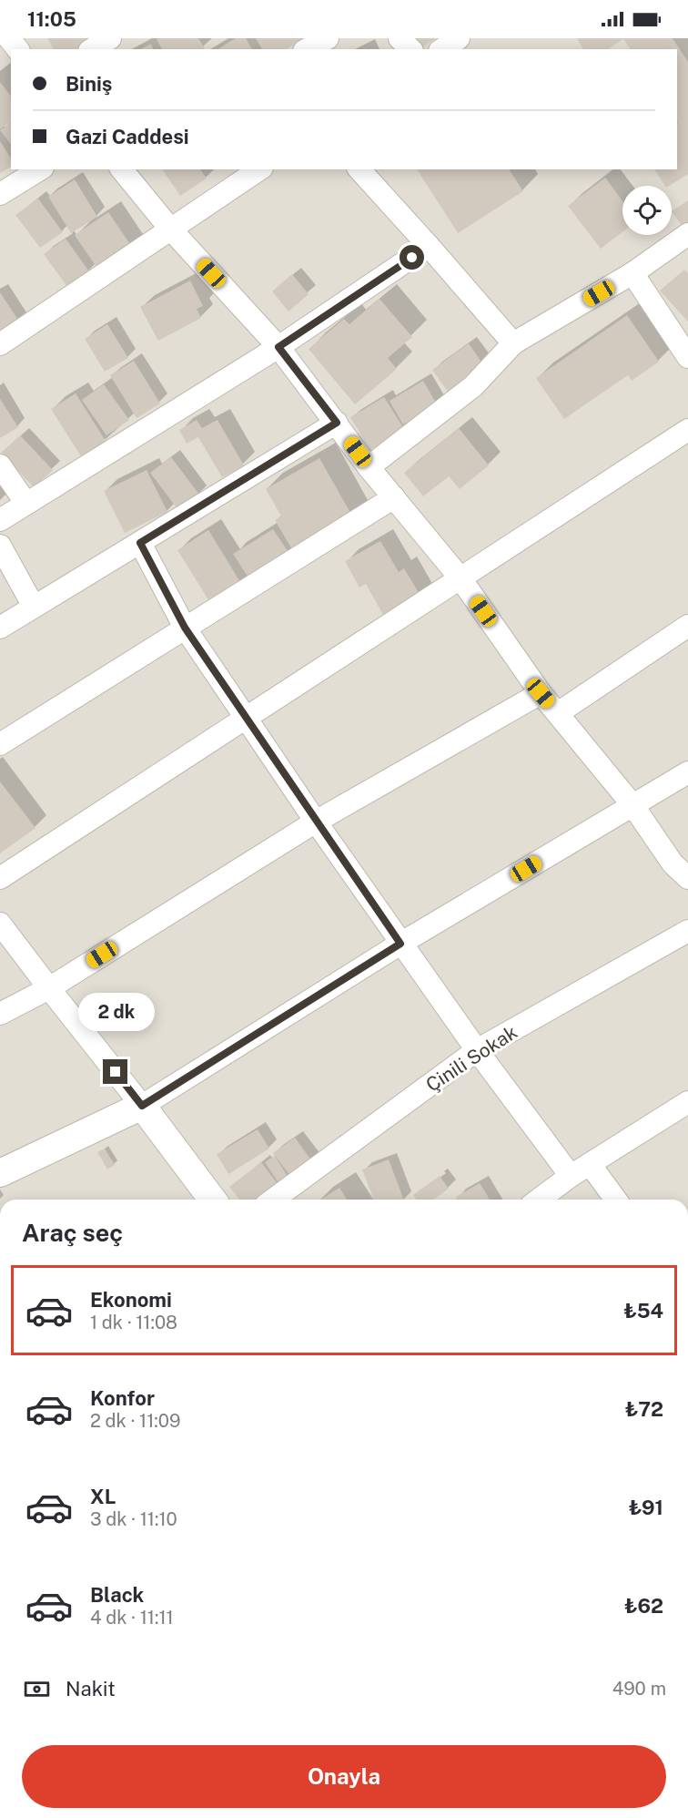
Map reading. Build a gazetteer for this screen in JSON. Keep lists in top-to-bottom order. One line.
{"streets":{"street":["Çinili Sokak"]},"page":{"status":"11:05","banner":["Biniş","Gazi Caddesi"],"bubble":"2 dk","heading":"Araç seç","list":[{"name":"Ekonomi","note":"1 dk · 11:08","value":"₺54"},{"name":"Konfor","note":"2 dk · 11:09","value":"₺72"},{"name":"XL","note":"3 dk · 11:10","value":"₺91"},{"name":"Black","note":"4 dk · 11:11","value":"₺62"}],"pay":["Nakit","490 m"],"buttons":"Onayla"}}
